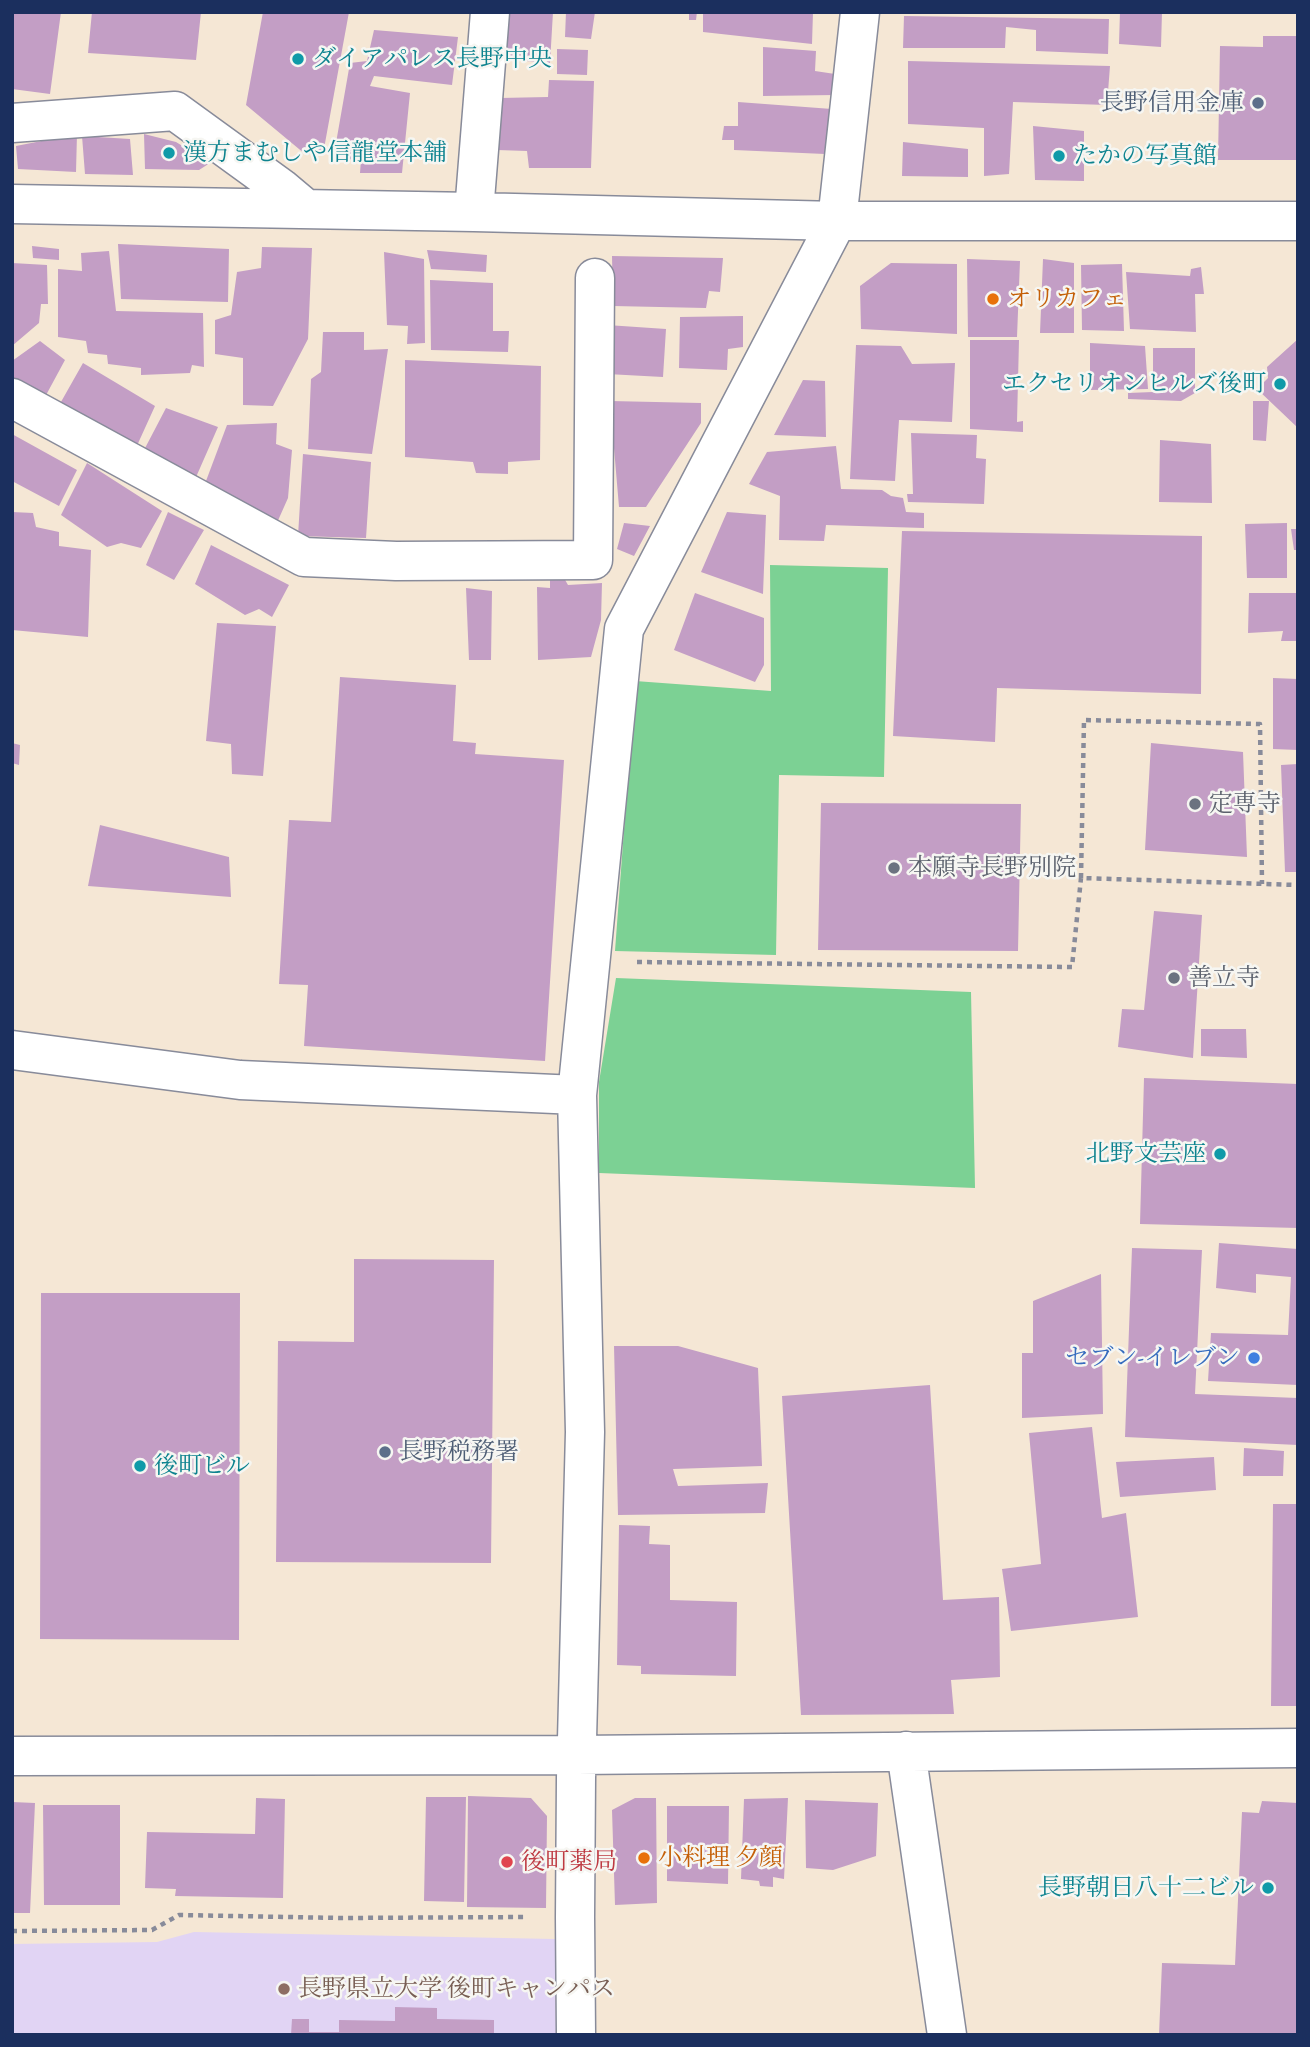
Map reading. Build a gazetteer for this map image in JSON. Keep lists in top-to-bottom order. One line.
{"places":["ダイアパレス長野中央","長野信用金庫","漢方まむしや信龍堂本舗","たかの写真館","オリカフェ","エクセリオンヒルズ後町","定専寺","本願寺長野別院","善立寺","北野文芸座","セブン-イレブン","長野税務署","後町ビル","小料理 夕顔","後町薬局","長野朝日八十二ビル","長野県立大学 後町キャンパス"]}
